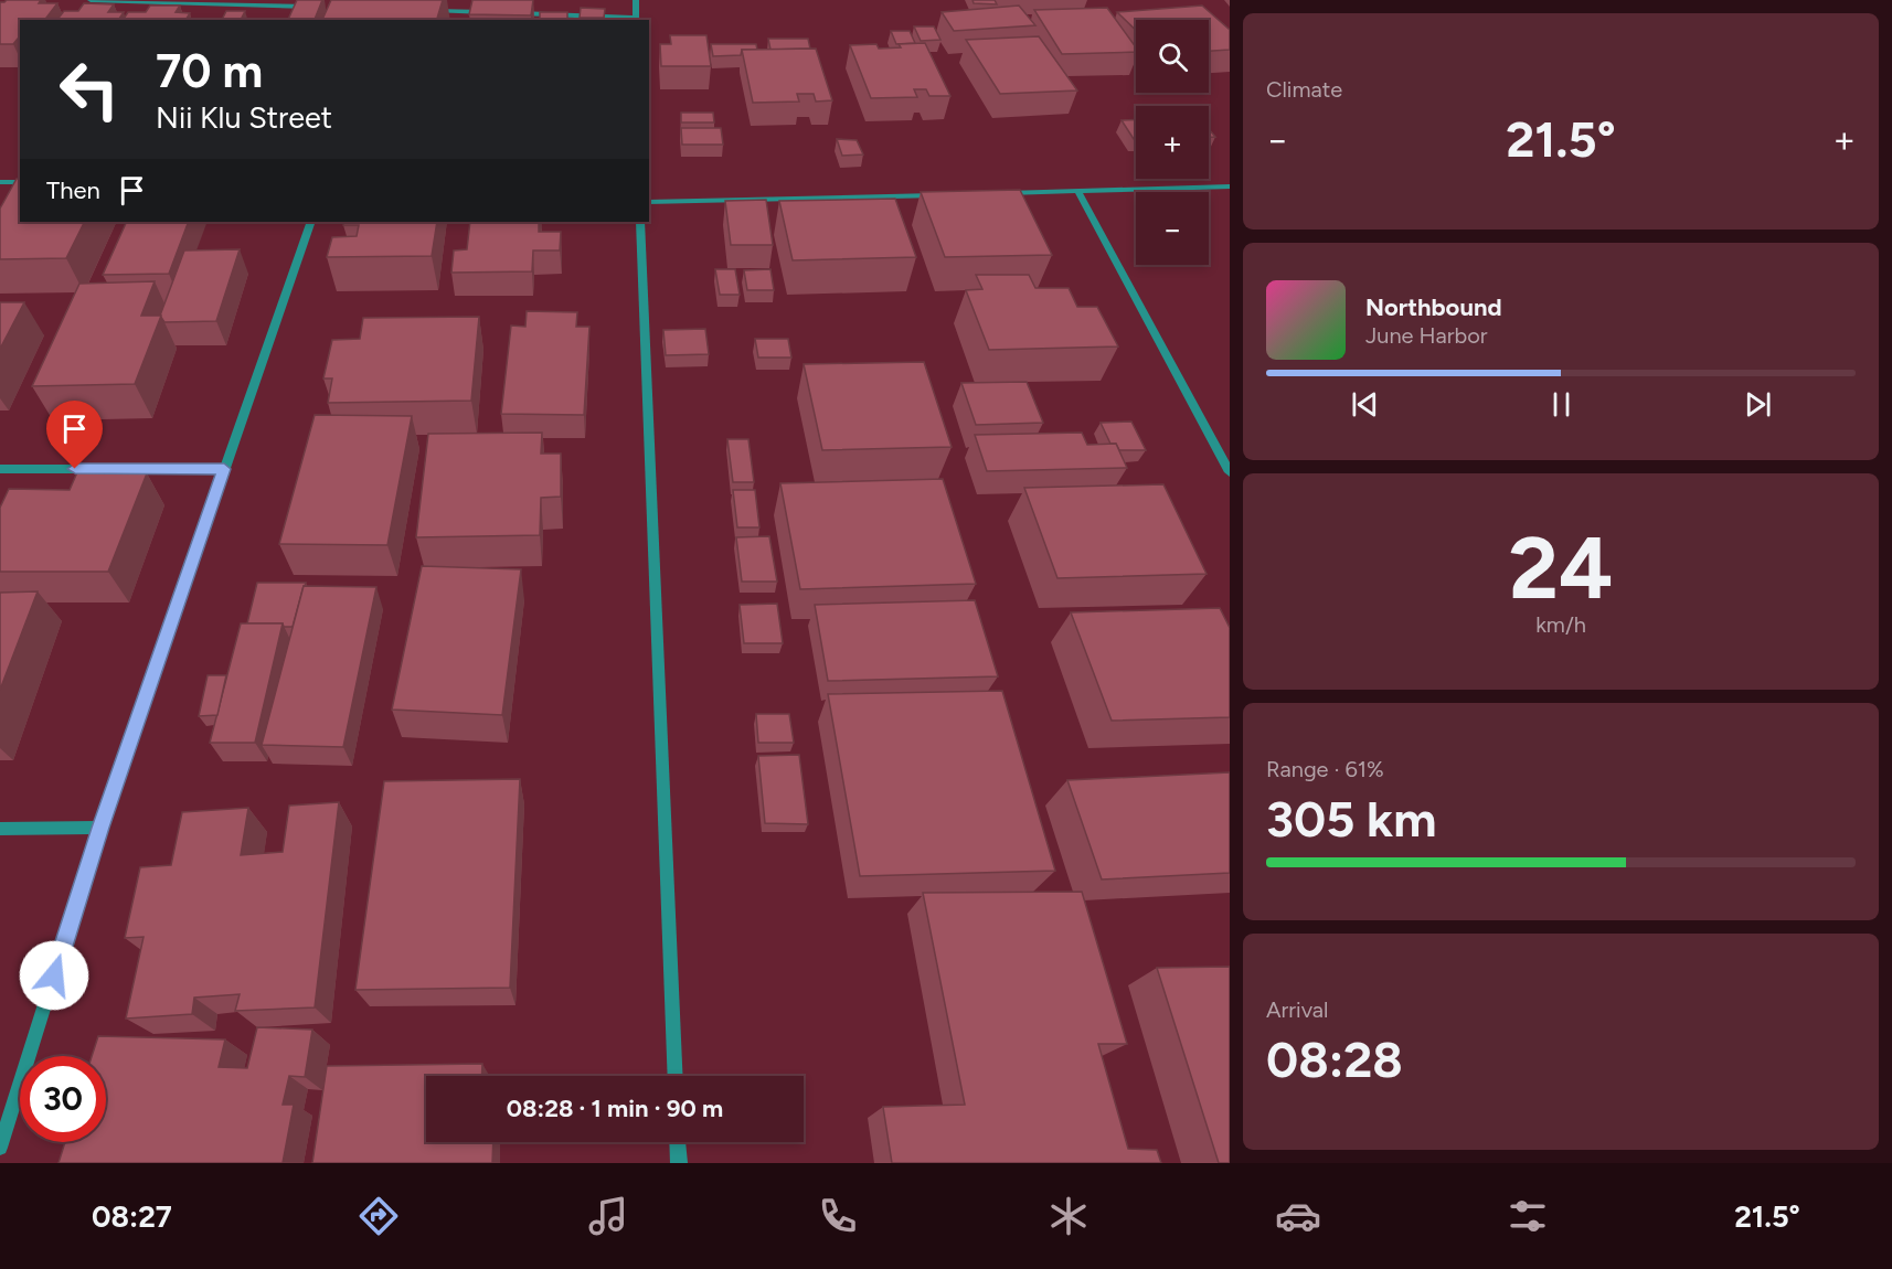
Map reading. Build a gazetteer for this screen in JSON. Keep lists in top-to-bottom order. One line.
{"page":{"tile":["Climate",["24","km/h"],["Range · 61%","305 km"],["Arrival","08:28"]],"map_buttons":["+","−"],"turn":["70 m","Nii Klu Street"],"heat":["−","21.5°","+"],"then":"Then","song":["Northbound","June Harbor"],"limit":"30","trip":"08:28 · 1 min · 90 m","tabs":["08:27","21.5°"]}}
